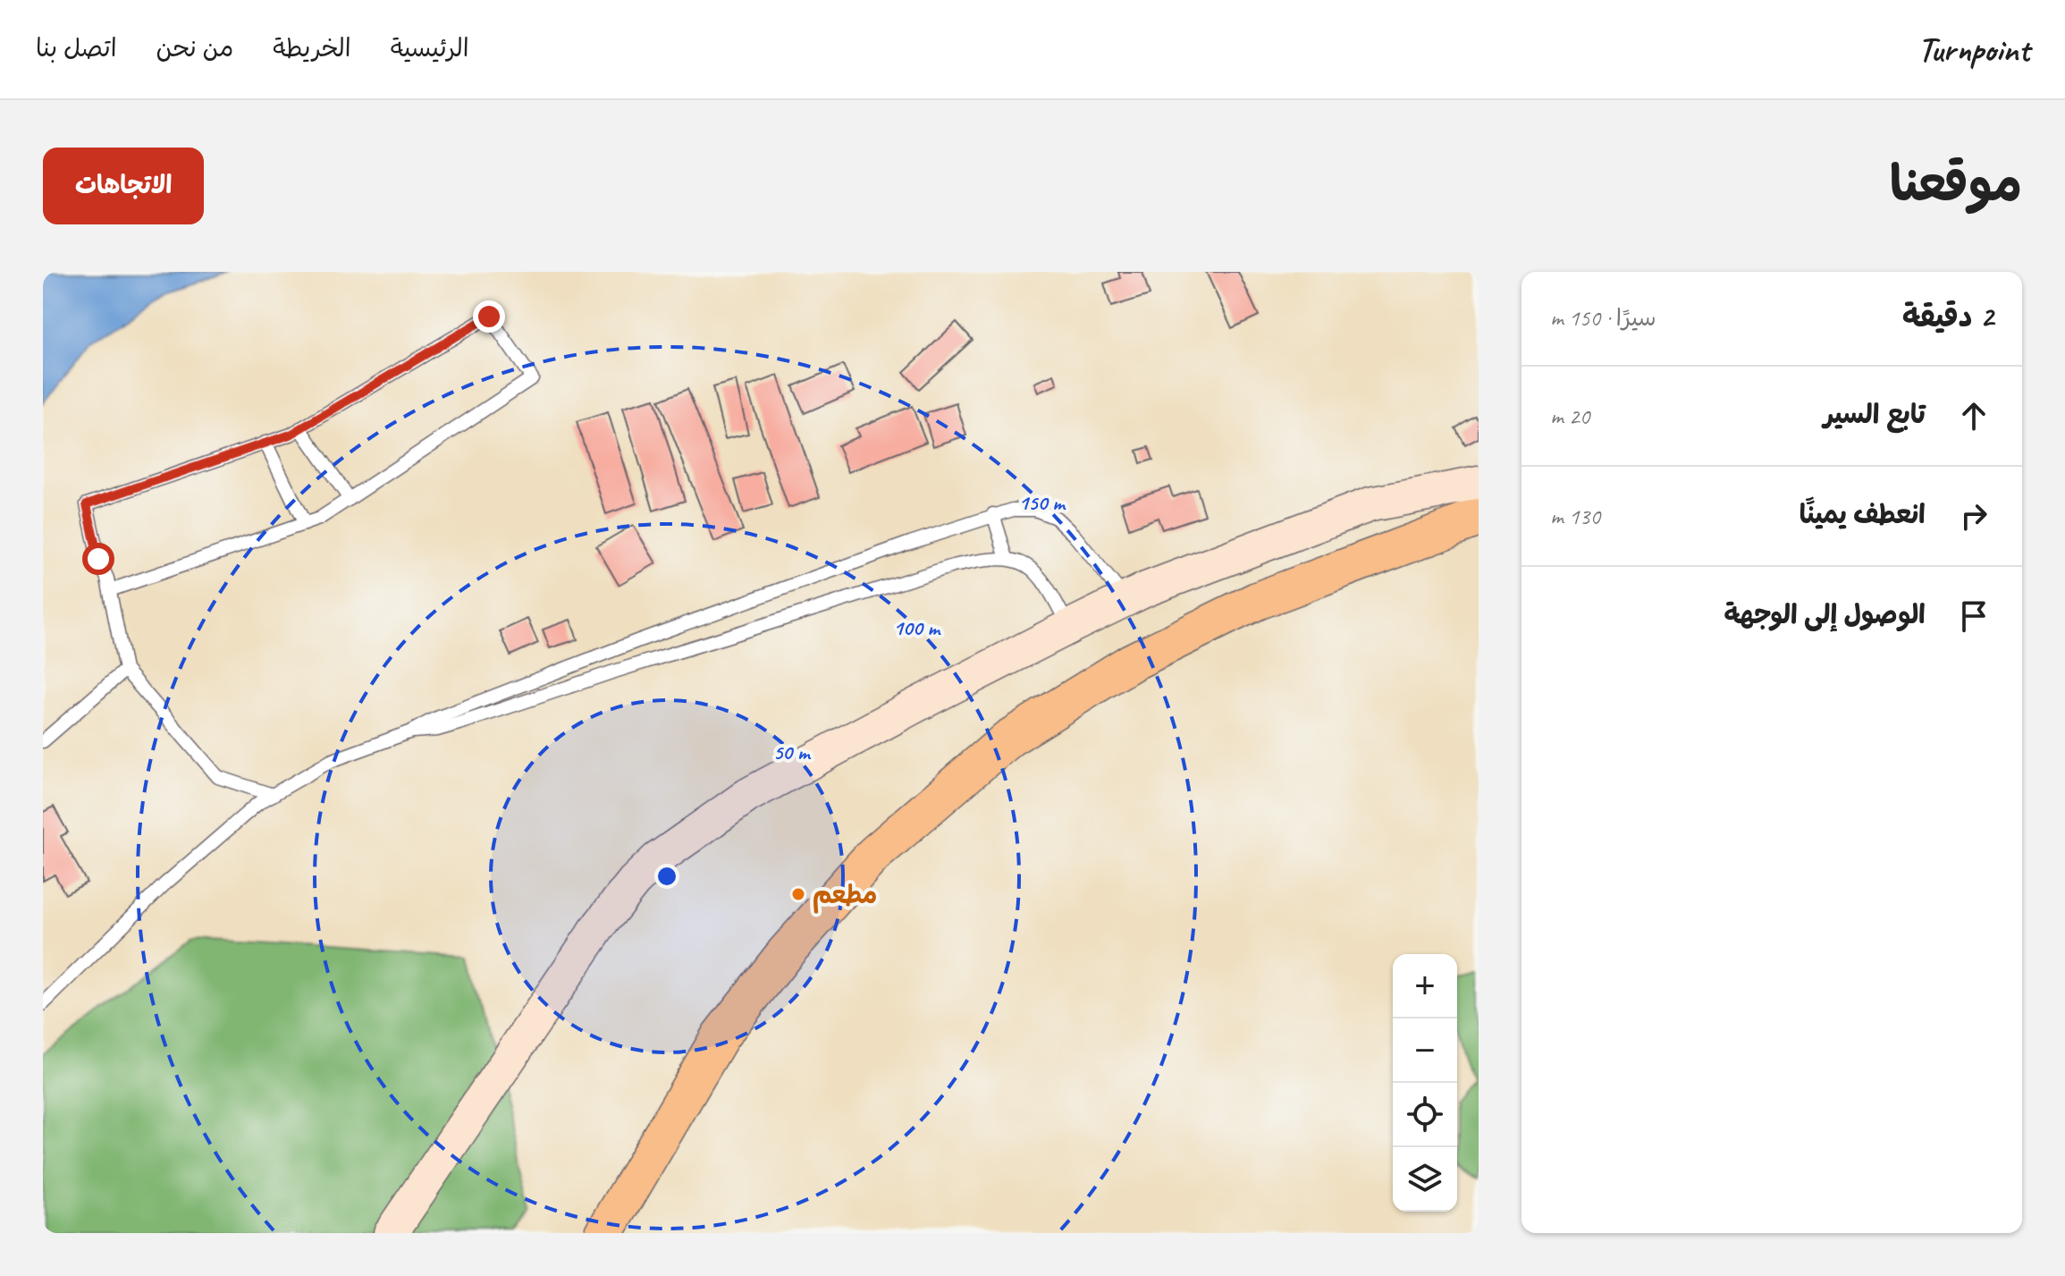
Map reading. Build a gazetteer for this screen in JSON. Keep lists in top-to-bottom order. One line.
{"places":["مطعم"],"page":{"header":"Turnpoint","nav":["الرئيسية","الخريطة","من نحن","اتصل بنا"],"title":"موقعنا","buttons":"الاتجاهات","heading":["2 دقيقة","سيرًا · 150 m"],"list":[["تابع السير","20 m"],["انعطف يمينًا","130 m"],"الوصول إلى الوجهة"],"map_buttons":["+","−"]},"rings":["150 m","100 m","50 m"]}
